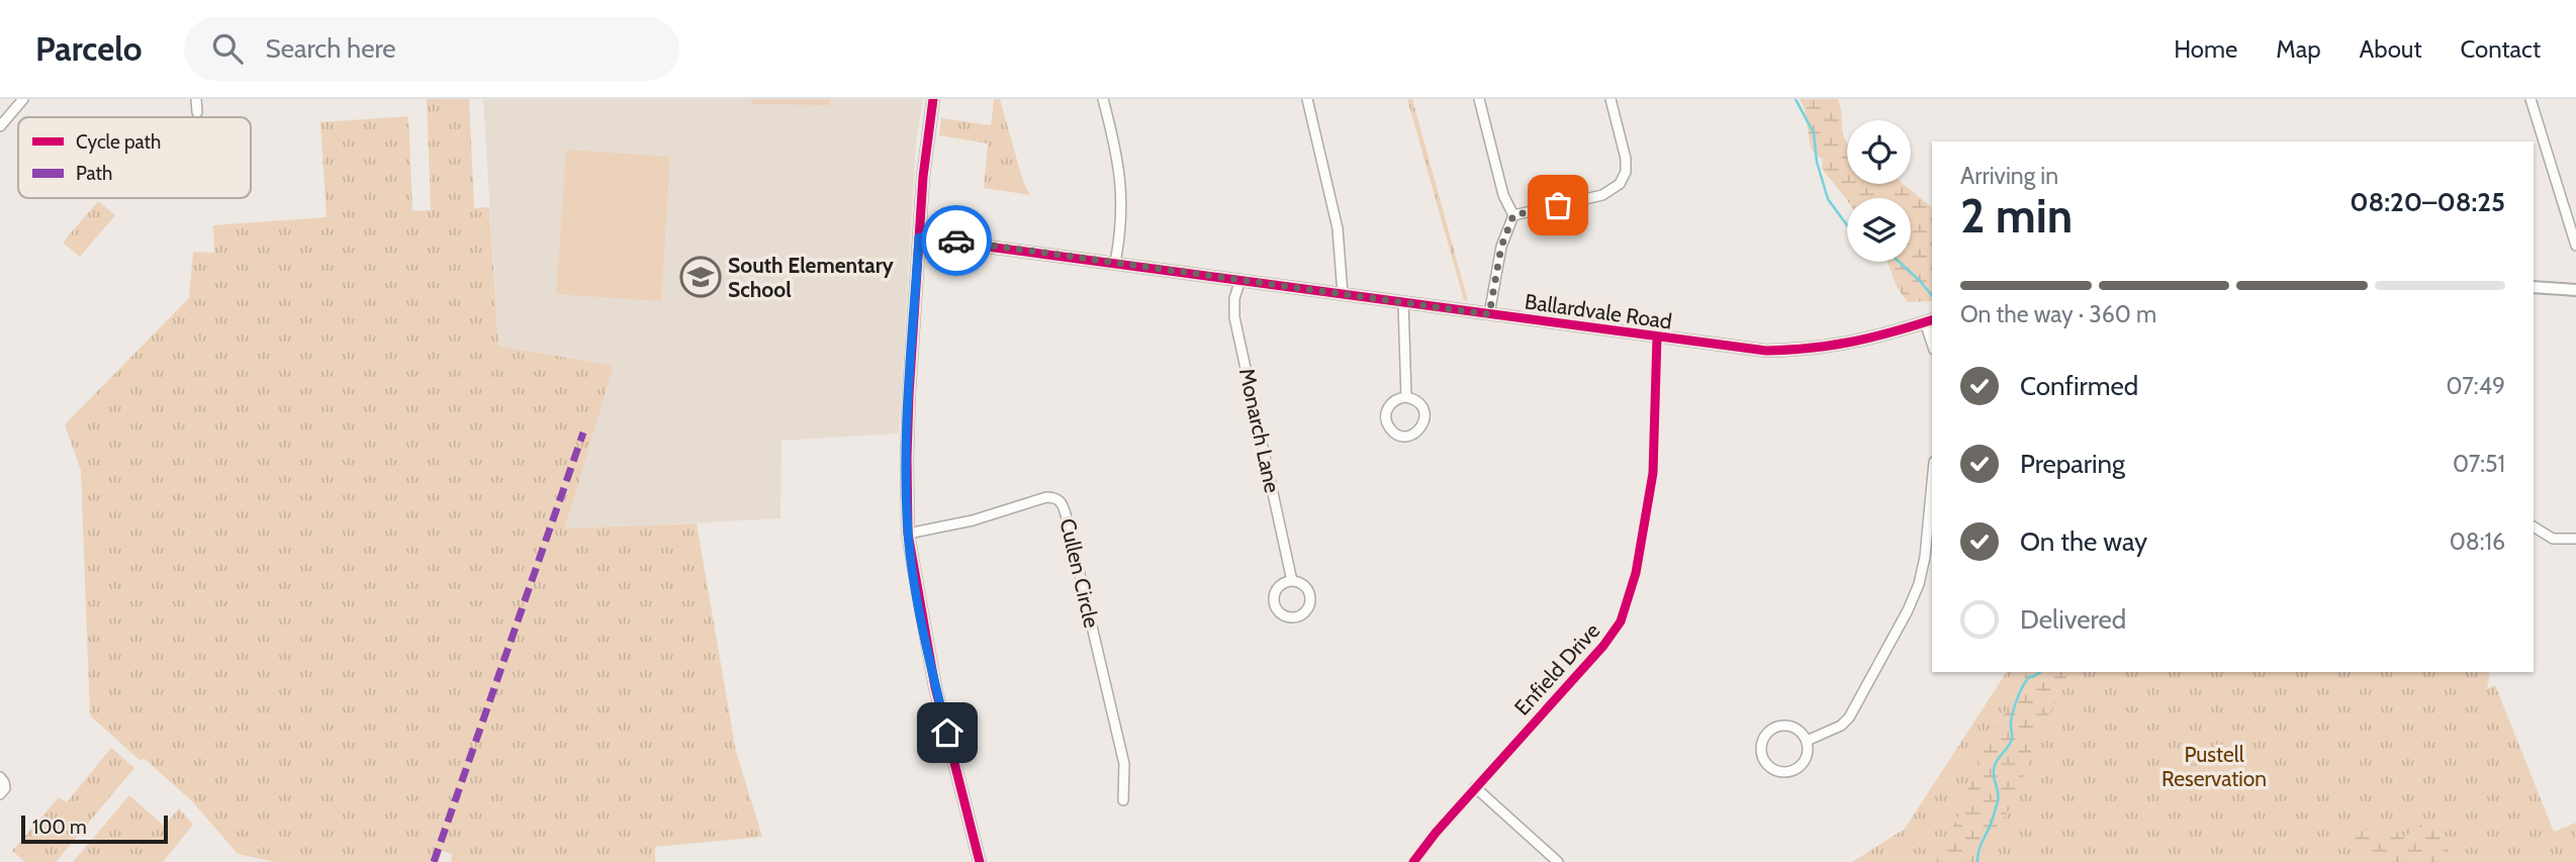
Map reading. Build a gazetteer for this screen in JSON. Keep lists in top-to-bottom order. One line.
{"streets":{"street":["Ballardvale Road","Monarch Lane","Cullen Circle","Enfield Drive"]},"crossings":[["Ballardvale Road","Monarch Lane"],["Ballardvale Road","Enfield Drive"]],"parks":["Pustell Reservation"],"places":{"school or university":["South Elementary School"]},"legend":["Cycle path","Path"],"scale_bar":"100 m","page":{"header":"Parcelo","search":"Search here","nav":["Home","Map","About","Contact"],"heading":["2 min","Arriving in","08:20–08:25"],"bar":"On the way · 360 m","list":[["Confirmed","07:49"],["Preparing","07:51"],["On the way","08:16"],"Delivered"],"scale":"100 m"}}
